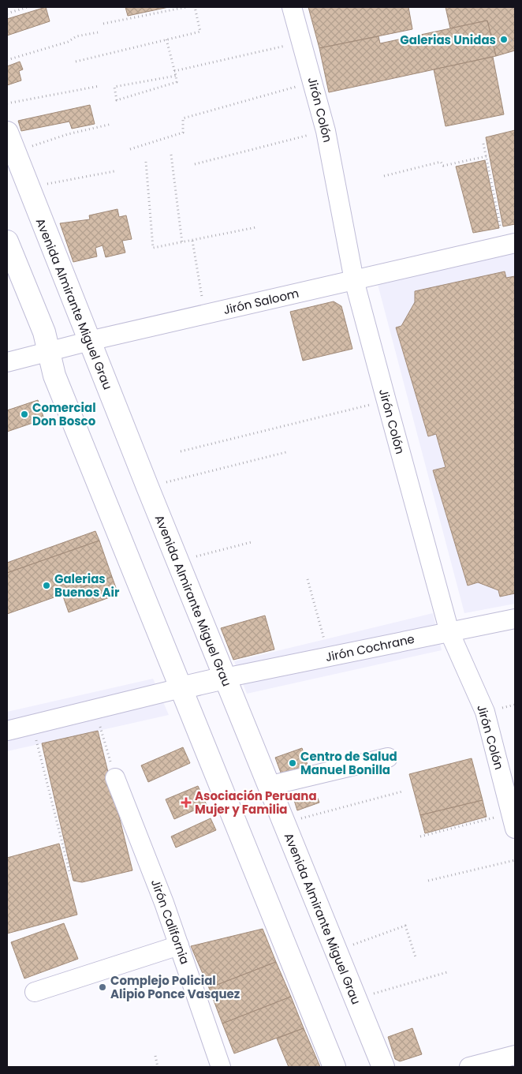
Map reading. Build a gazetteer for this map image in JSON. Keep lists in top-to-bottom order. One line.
{"streets":{"main road":["Avenida Almirante Miguel Grau"],"street":["Jirón Colón","Jirón Saloom","Jirón Cochrane","Jirón California"]},"crossings":[["Jirón Colón","Jirón Saloom"],["Jirón Colón","Jirón Cochrane"],["Jirón Saloom","Avenida Almirante Miguel Grau"],["Avenida Almirante Miguel Grau","Jirón Cochrane"]],"places":{"other":["Galerias Unidas","Comercial Don Bosco","Galerias Buenos Air","Centro de Salud Manuel Bonilla","Complejo Policial Alipio Ponce Vasquez"],"health":["Asociación Peruana Mujer y Familia"]}}
